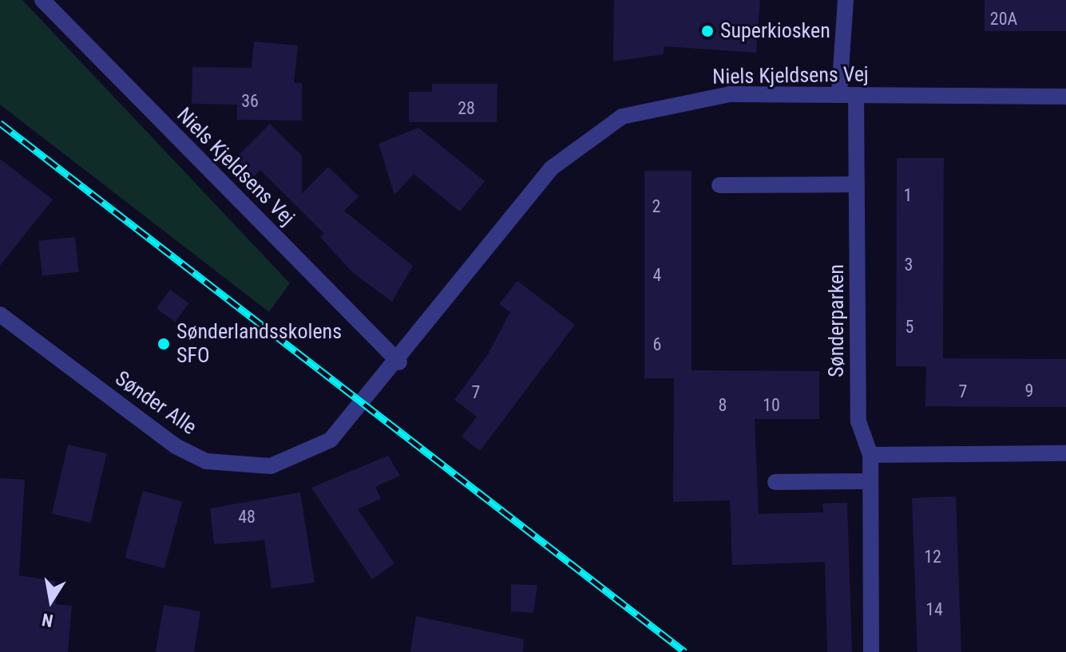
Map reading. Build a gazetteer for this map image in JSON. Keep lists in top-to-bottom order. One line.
{"streets":{"street":["Niels Kjeldsens Vej","Sønderparken","Sønder Alle"]},"crossings":[["Niels Kjeldsens Vej","Sønderparken"],["Niels Kjeldsens Vej","Sønder Alle"]],"places":["Superkiosken","Sønderlandsskolens SFO"],"house_numbers":["20A","36","28","1","2","3","4","5","6","9","7","7","8","10","48","12","14"],"north":"bottom"}
